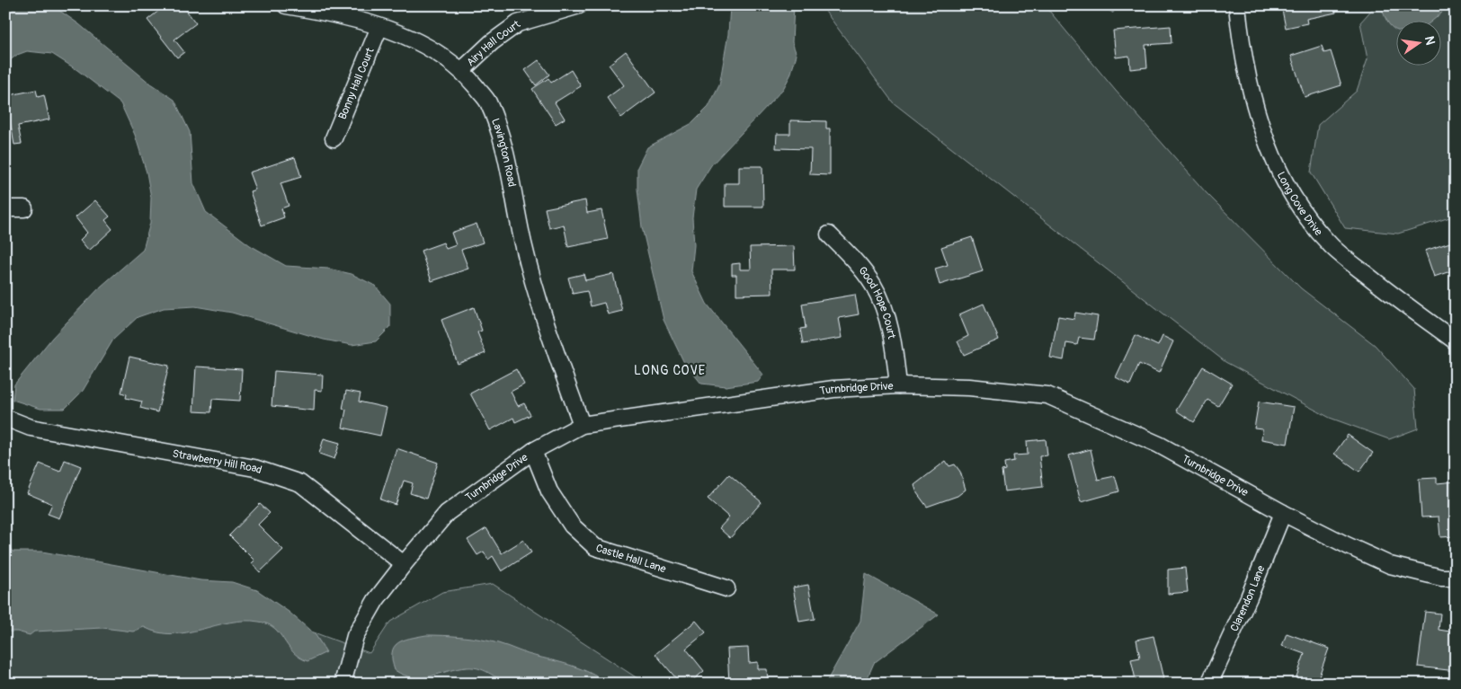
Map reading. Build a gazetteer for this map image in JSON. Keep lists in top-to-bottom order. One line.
{"streets":{"street":["Airy Hall Court","Bonny Hall Court","Lavington Road","Long Cove Drive","Good Hope Court","Turnbridge Drive","Strawberry Hill Road","Castle Hall Lane","Clarendon Lane"]},"crossings":[["Airy Hall Court","Lavington Road"],["Bonny Hall Court","Lavington Road"],["Lavington Road","Turnbridge Drive"],["Good Hope Court","Turnbridge Drive"],["Turnbridge Drive","Strawberry Hill Road"],["Turnbridge Drive","Castle Hall Lane"],["Turnbridge Drive","Clarendon Lane"]],"districts":["LONG COVE"],"north":"right"}
